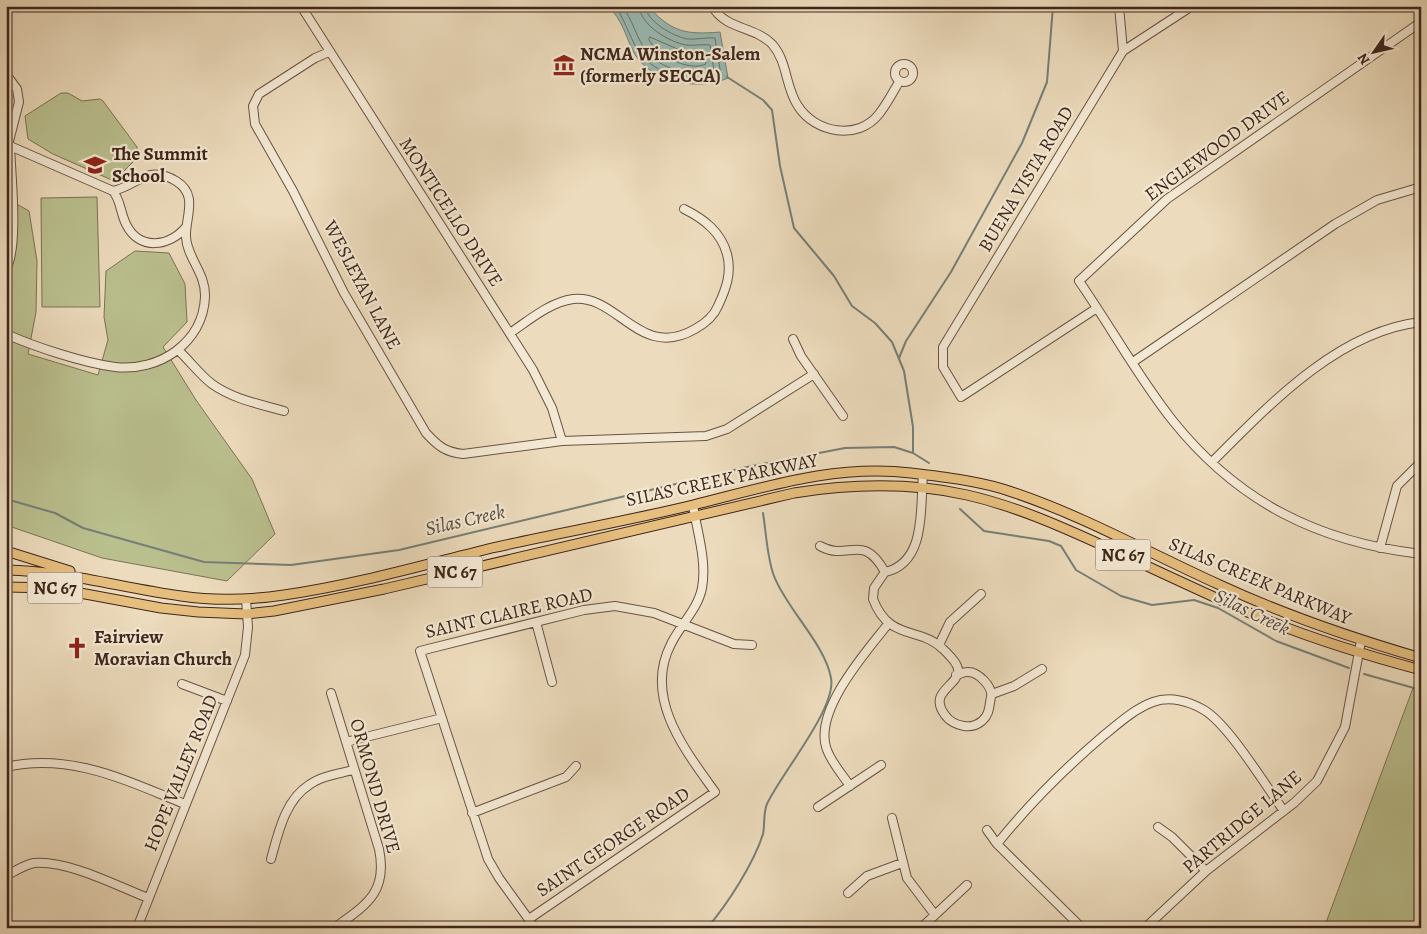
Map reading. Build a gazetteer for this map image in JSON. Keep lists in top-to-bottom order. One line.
{"streets":{"main road":["SILAS CREEK PARKWAY","NC 67"],"street":["ENGLEWOOD DRIVE","BUENA VISTA ROAD","MONTICELLO DRIVE","WESLEYAN LANE","SAINT CLAIRE ROAD","HOPE VALLEY ROAD","ORMOND DRIVE","PARTRIDGE LANE","SAINT GEORGE ROAD"]},"crossings":[["ENGLEWOOD DRIVE","BUENA VISTA ROAD"],["MONTICELLO DRIVE","WESLEYAN LANE"],["SILAS CREEK PARKWAY","NC 67"],["SILAS CREEK PARKWAY","HOPE VALLEY ROAD"],["SILAS CREEK PARKWAY","PARTRIDGE LANE"],["SAINT CLAIRE ROAD","SAINT GEORGE ROAD"]],"water":["Silas Creek"],"places":{"museum":["NCMA Winston-Salem (formerly SECCA)"],"school or university":["The Summit School"],"church":["Fairview Moravian Church"]},"north":"bottom left"}
